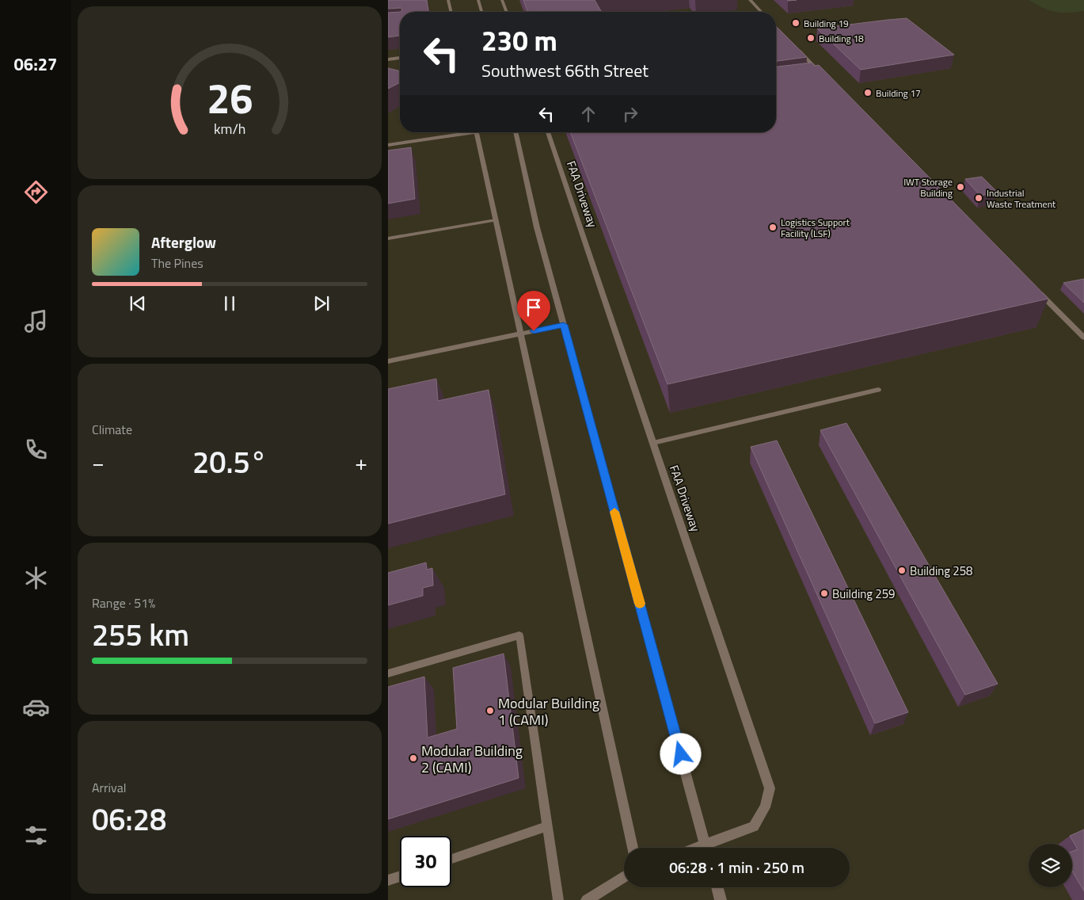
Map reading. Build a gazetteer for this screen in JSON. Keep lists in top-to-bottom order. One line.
{"streets":{"street":["FAA Driveway"]},"places":["Building 19","Building 18","Building 17","IWT Storage Building","Industrial Waste Treatment","Logistics Support Facility (LSF)","Building 258","Building 259","Modular Building 1 (CAMI)","Modular Building 2 (CAMI)"],"page":{"tabs":"06:27","turn":["230 m","Southwest 66th Street"],"song":["Afterglow","The Pines"],"tile":["Climate",["Range · 51%","255 km"],["Arrival","06:28"]],"heat":["−","20.5°","+"],"limit":"30","trip":"06:28 · 1 min · 250 m","gauge":["26","km/h"]}}
